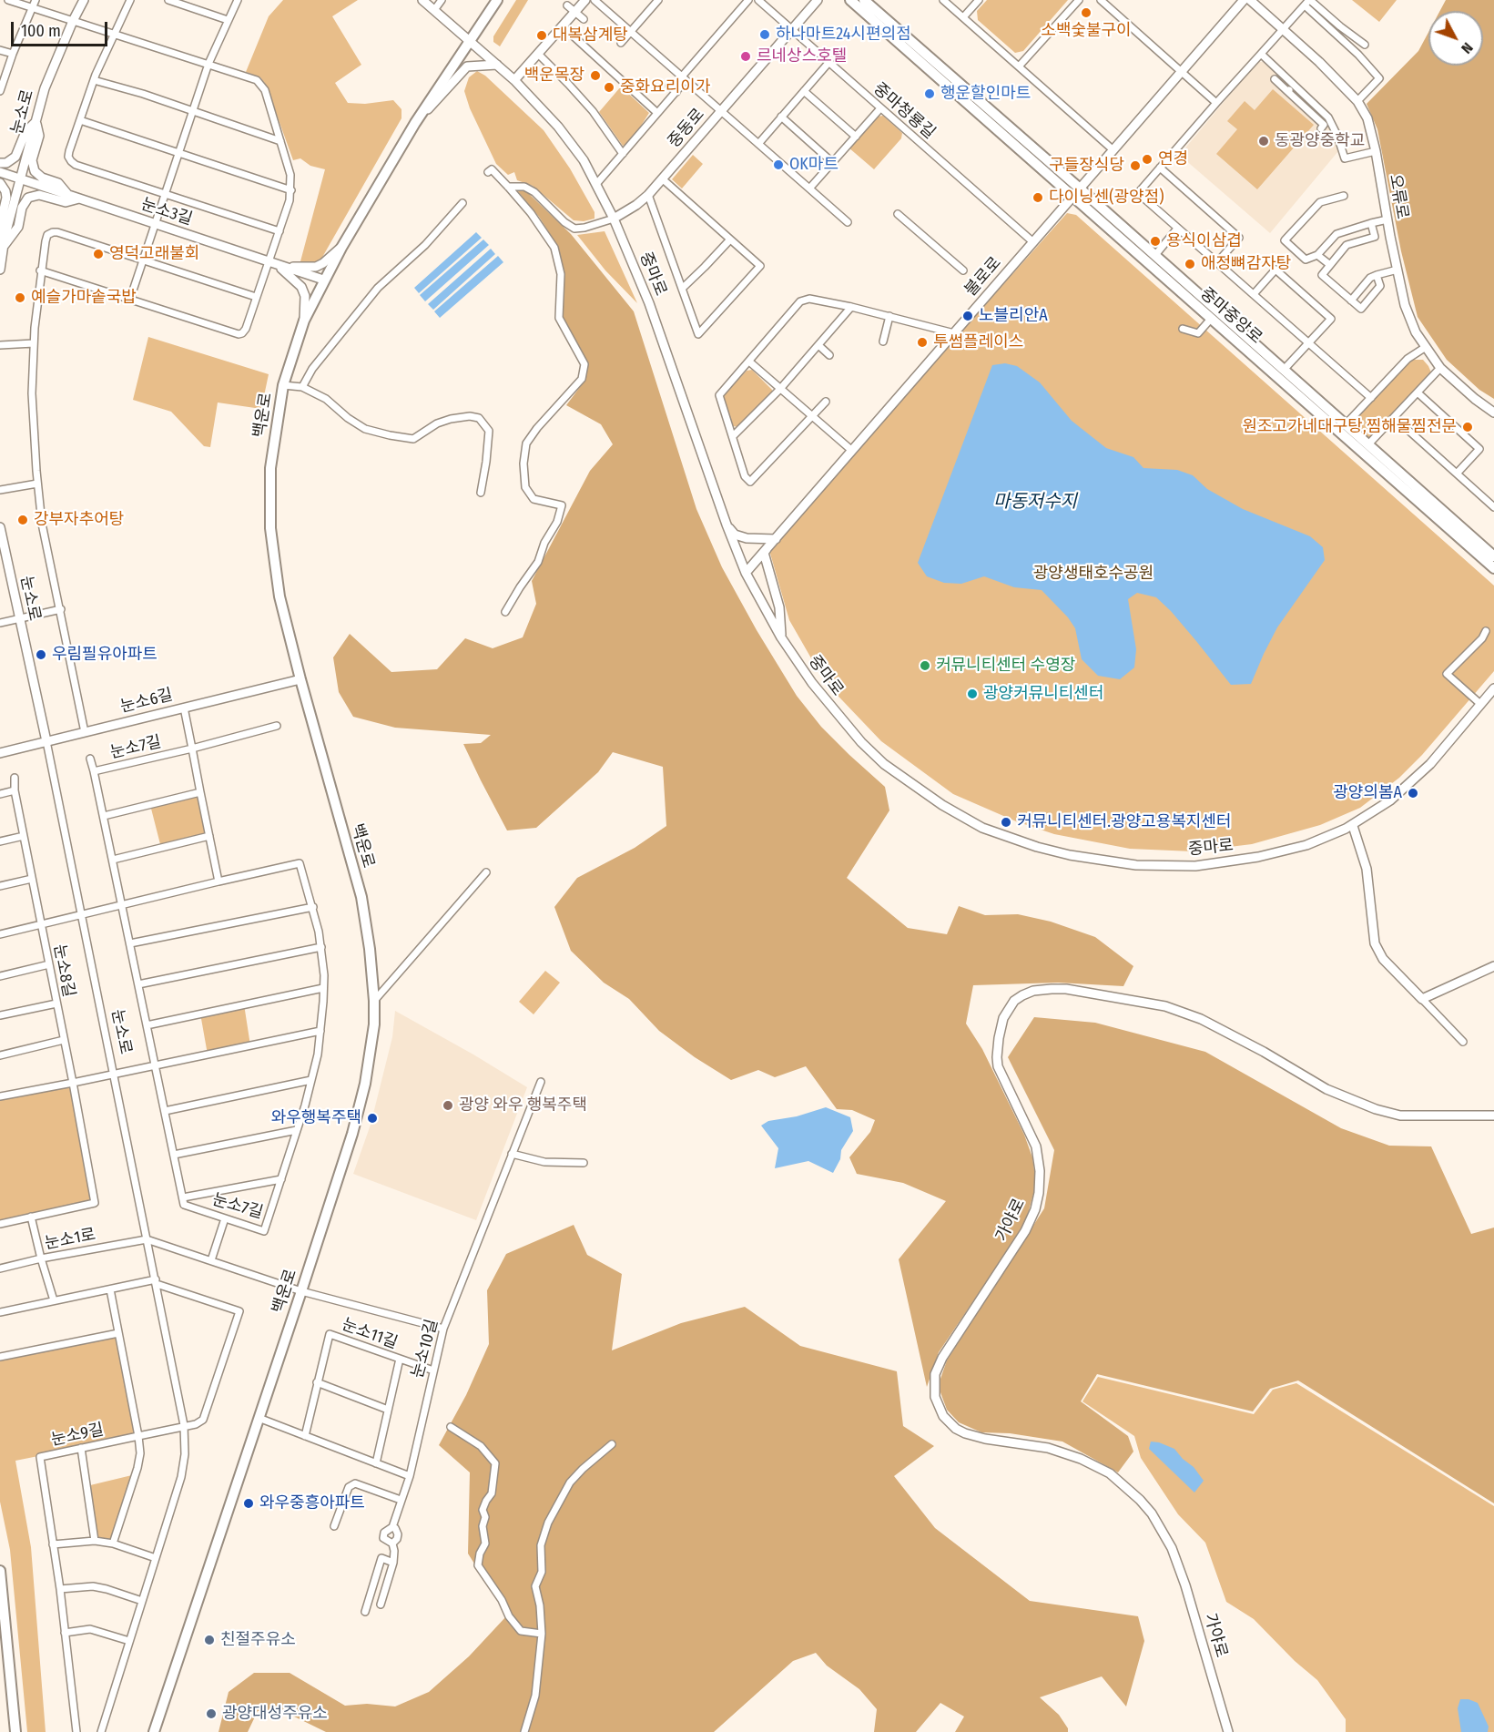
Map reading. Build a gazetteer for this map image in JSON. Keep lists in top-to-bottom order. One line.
{"streets":{"main road":["중마중앙로","백운로"],"street":["중마청룡길","눈소로","중동로","오류로","눈소3길","중마로","불로로","눈소6길","눈소7길","눈소8길","가야로","눈소1로","눈소11길","눈소10길","눈소9길"]},"crossings":[["중마청룡길","중동로"],["중마청룡길","불로로"],["눈소로","눈소3길"],["눈소로","눈소6길"],["눈소로","눈소1로"],["중동로","중마로"],["눈소3길","백운로"],["중마로","불로로"],["중마로","백운로"],["불로로","중마중앙로"],["백운로","눈소6길"]],"water":["마동저수지"],"parks":["광양생태호수공원"],"places":["소백숯불구이","하나마트24시편의점","대복삼계탕","르네상스호텔","백운목장","중화요리이가","행운할인마트","동광양중학교","연경","OK마트","구들장식당","다이닝센(광양점)","용식이삼겹","영덕고래불회","애정뼈감자탕","예슬가마솥국밥","노블리안A","투썸플레이스","원조고가네대구탕,찜해물찜전문","강부자추어탕","우림필유아파트","커뮤니티센터 수영장","광양커뮤니티센터","광양의봄A","커뮤니티센터.광양고용복지센터","광양 와우 행복주택","와우행복주택","와우중흥아파트","친절주유소","광양대성주유소"],"scale_bar":"100 m","north":"bottom right"}
